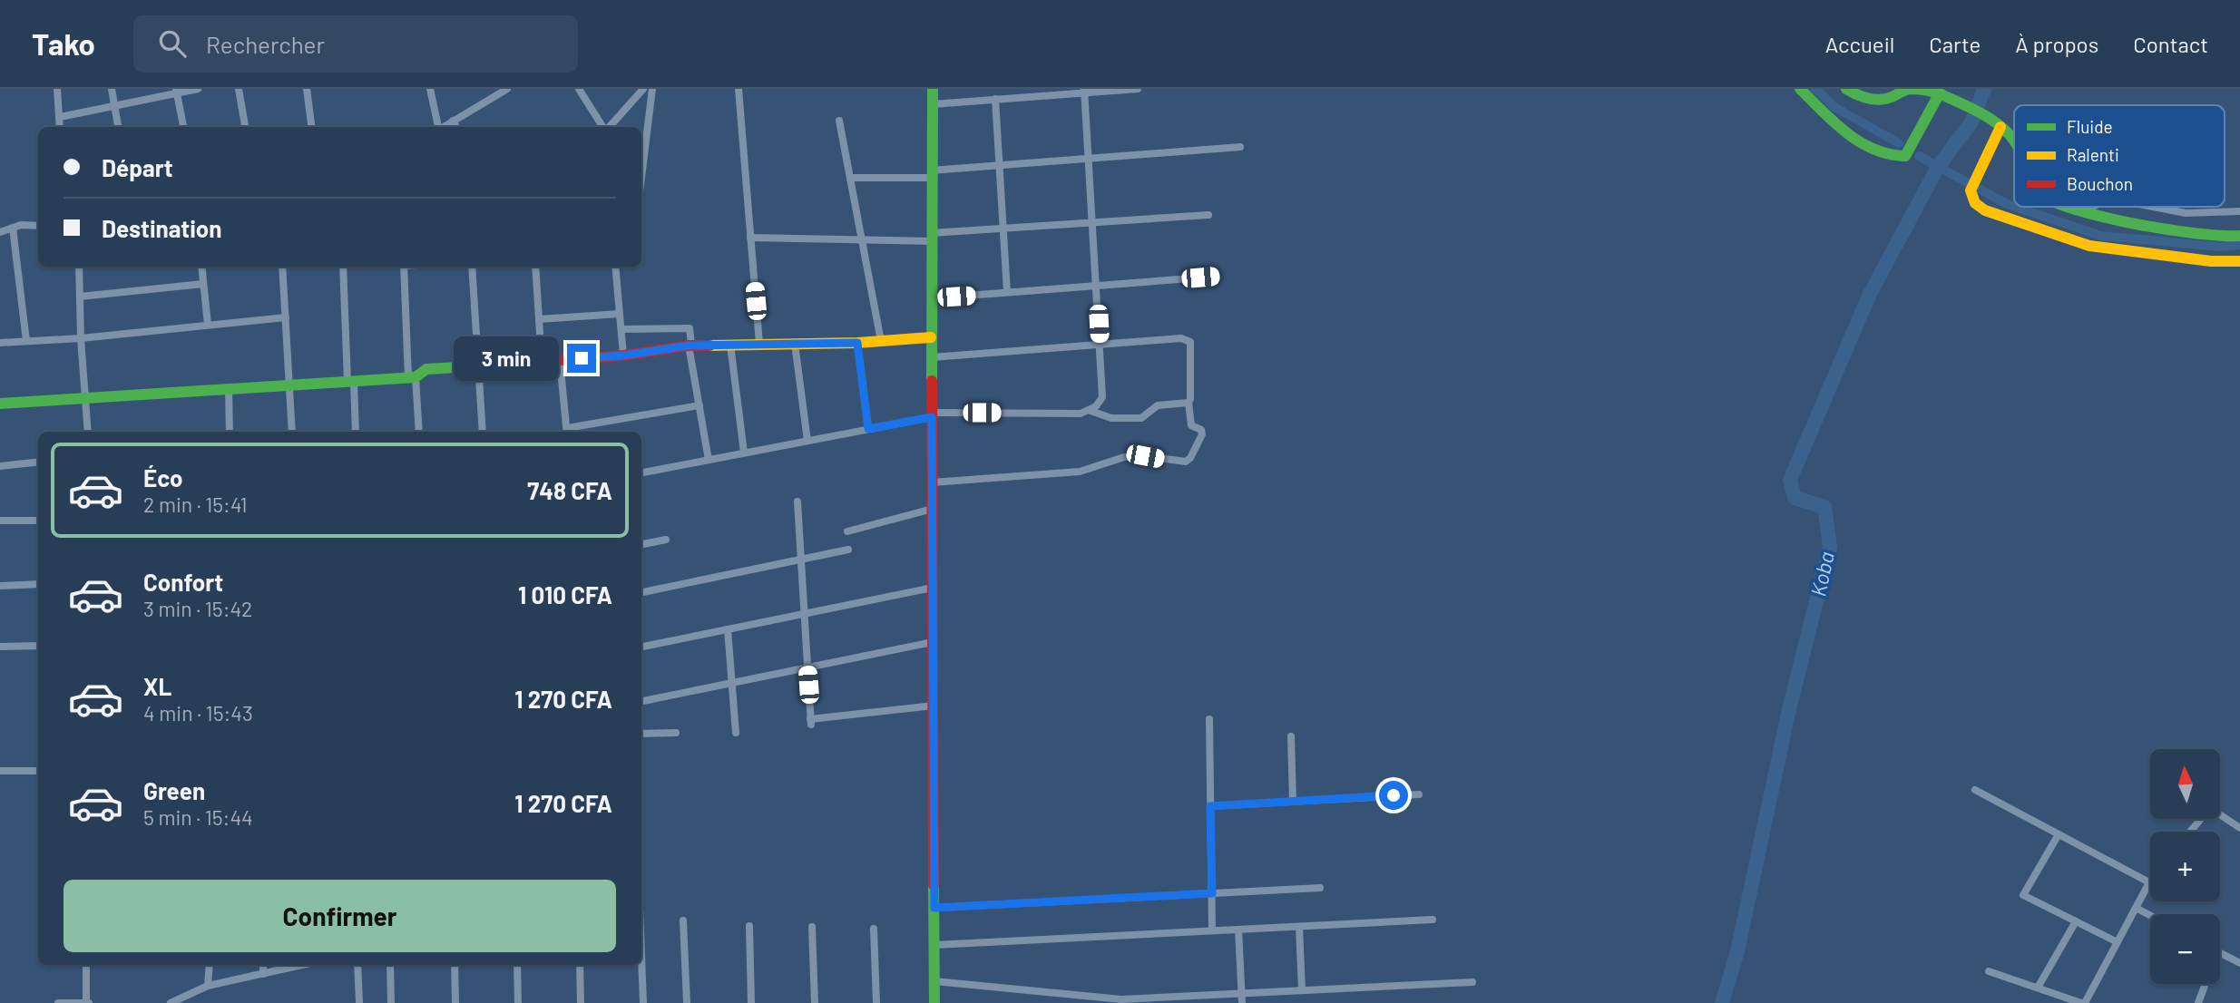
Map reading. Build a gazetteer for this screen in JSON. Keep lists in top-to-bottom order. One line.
{"water":["Koba"],"legend":["Fluide","Ralenti","Bouchon"],"north":"top","page":{"header":"Tako","search":"Rechercher","nav":["Accueil","Carte","À propos","Contact"],"banner":["Départ","Destination"],"bubble":"3 min","list":[{"name":"Éco","note":"2 min · 15:41","value":"748 CFA"},{"name":"Confort","note":"3 min · 15:42","value":"1 010 CFA"},{"name":"XL","note":"4 min · 15:43","value":"1 270 CFA"},{"name":"Green","note":"5 min · 15:44","value":"1 270 CFA"}],"map_buttons":["+","−"],"buttons":"Confirmer"}}
